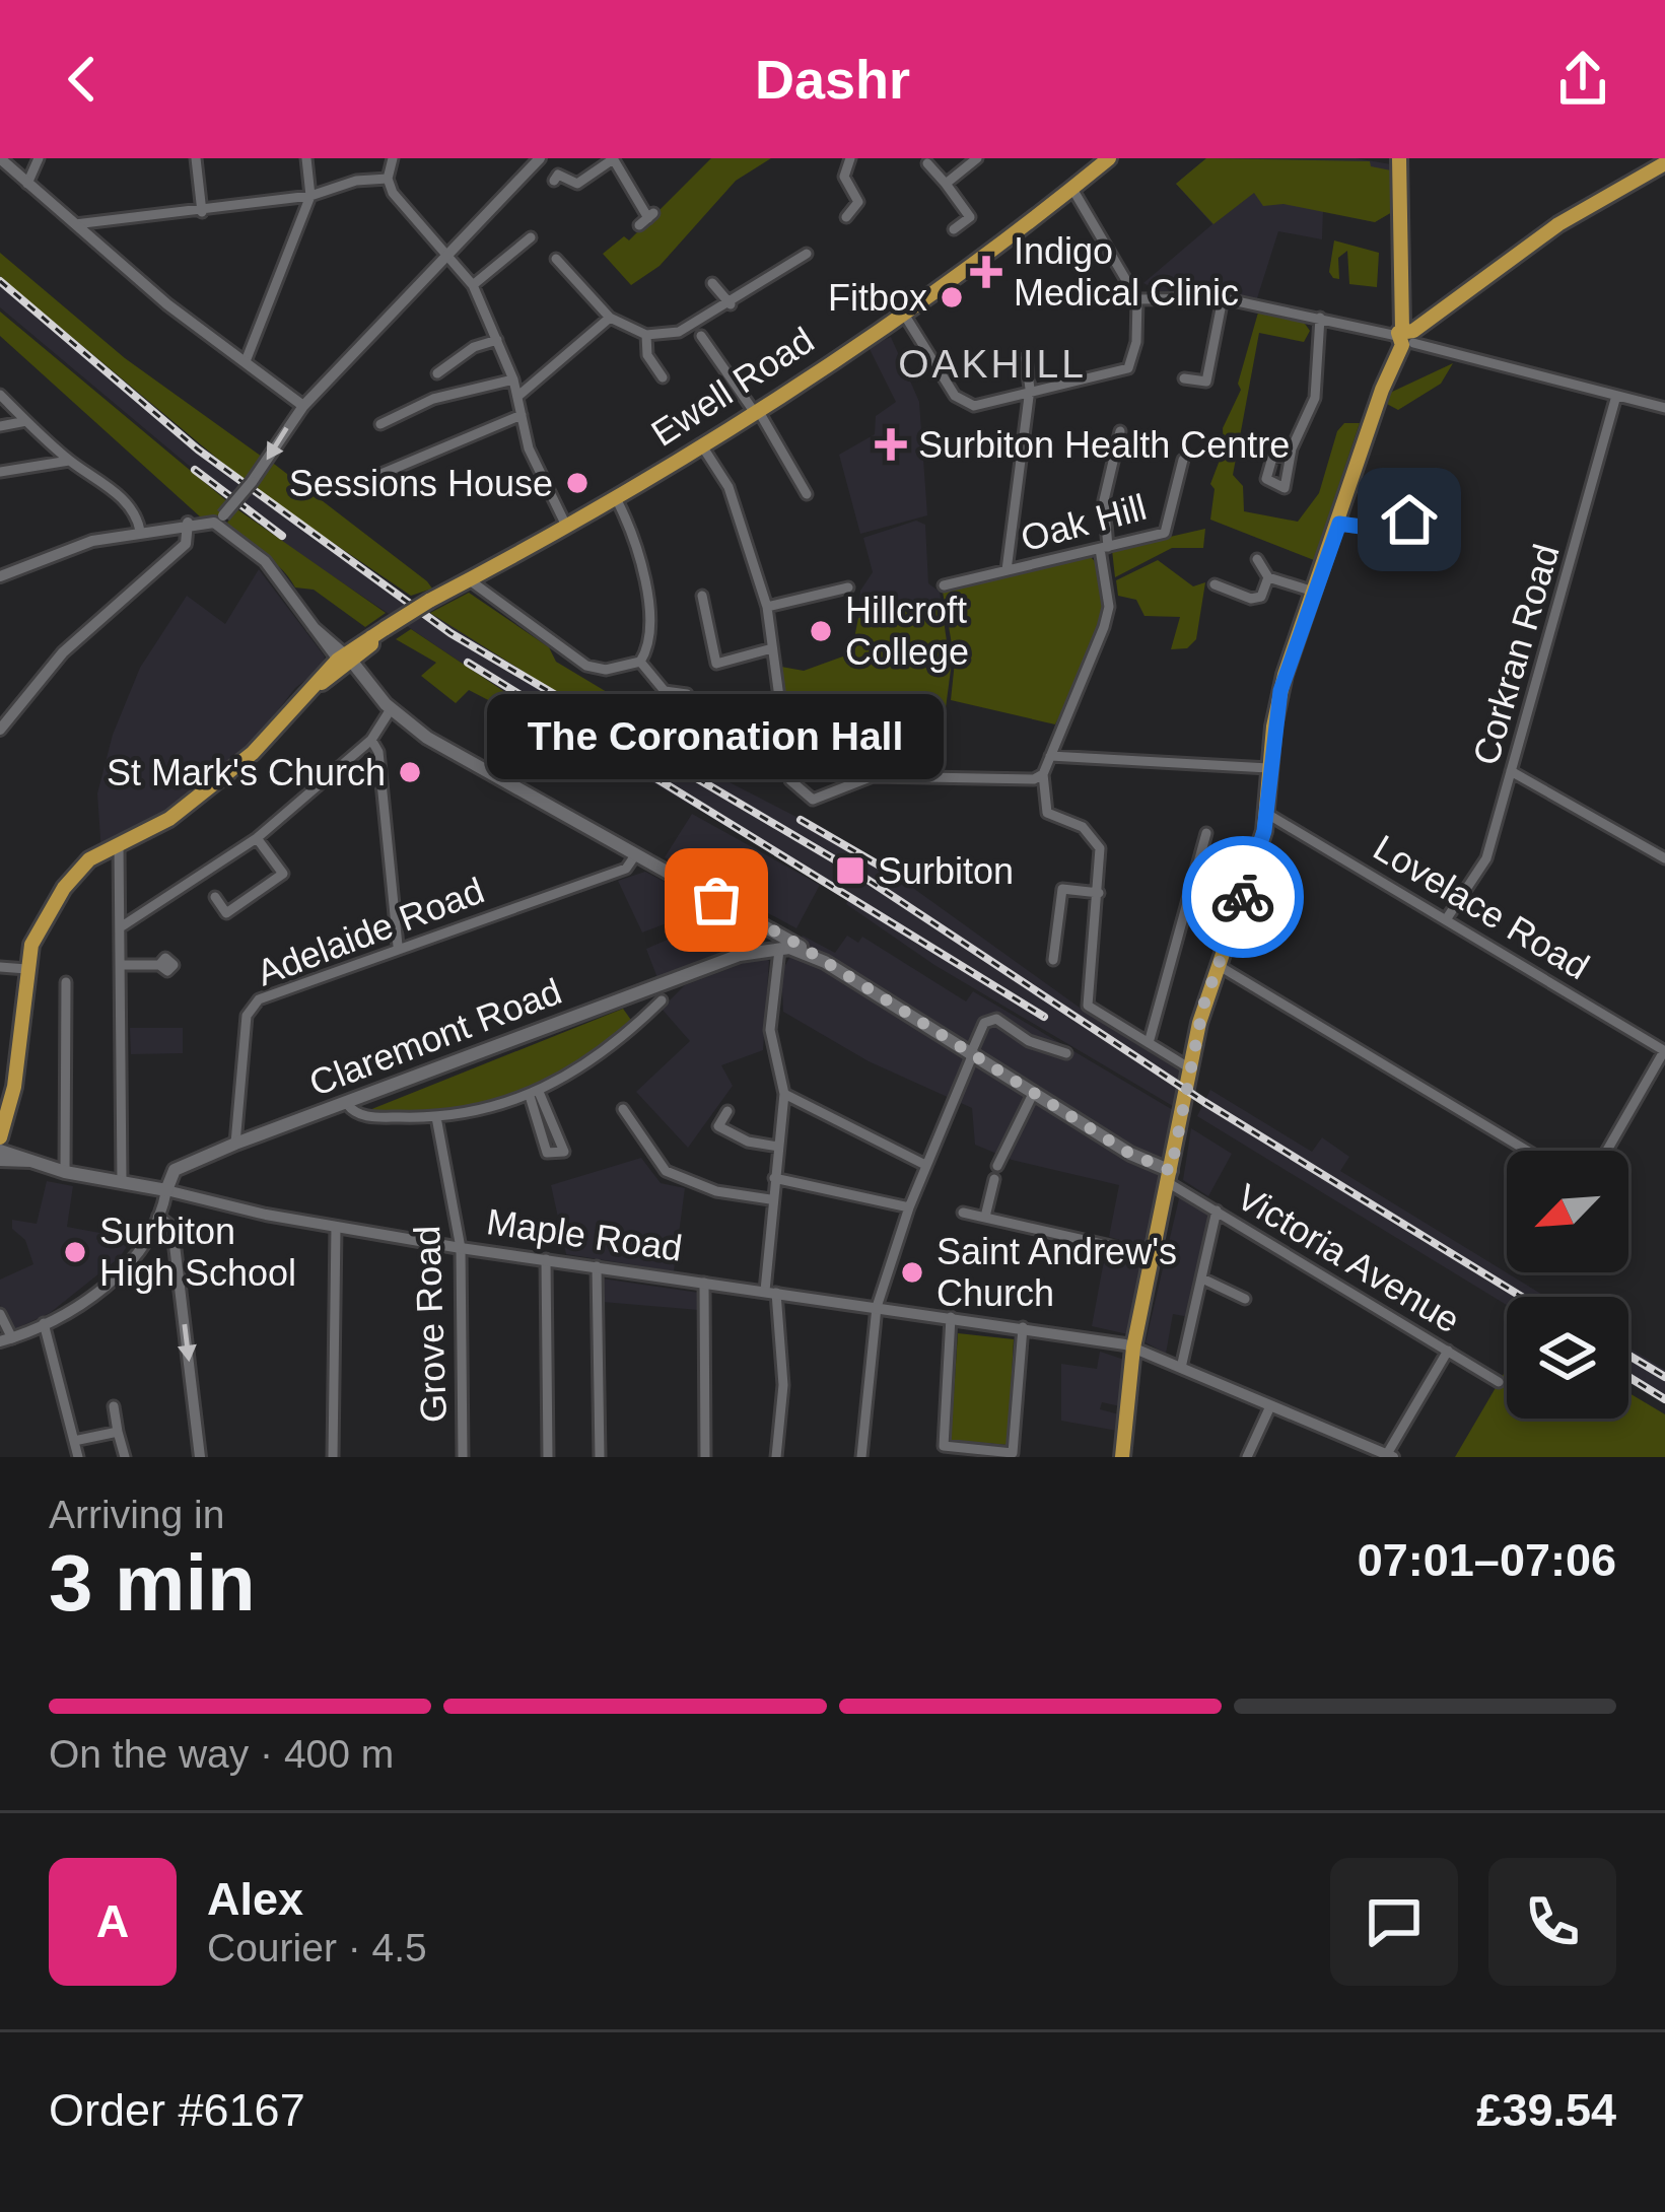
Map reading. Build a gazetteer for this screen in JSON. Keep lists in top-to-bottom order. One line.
{"streets":{"main road":["Ewell Road","Claremont Road","Maple Road"],"street":["Oak Hill","Corkran Road","Lovelace Road","Adelaide Road","Victoria Avenue","Grove Road"]},"crossings":[["Corkran Road","Lovelace Road"],["Adelaide Road","Claremont Road"],["Claremont Road","Maple Road"],["Maple Road","Grove Road"]],"districts":["OAKHILL"],"places":{"health":["Indigo Medical Clinic","Surbiton Health Centre"],"other":["Fitbox","Sessions House","Hillcroft College","St Mark's Church","The Coronation Hall","Surbiton High School","Saint Andrew's Church"],"transit":["Surbiton"]},"north":"bottom left","page":{"header":"Dashr","bubble":"The Coronation Hall","heading":["3 min","Arriving in","07:01–07:06"],"panel":["Alex","Courier · 4.5","Order #6167","£39.54"],"bar":"On the way · 400 m","round":"A"}}
